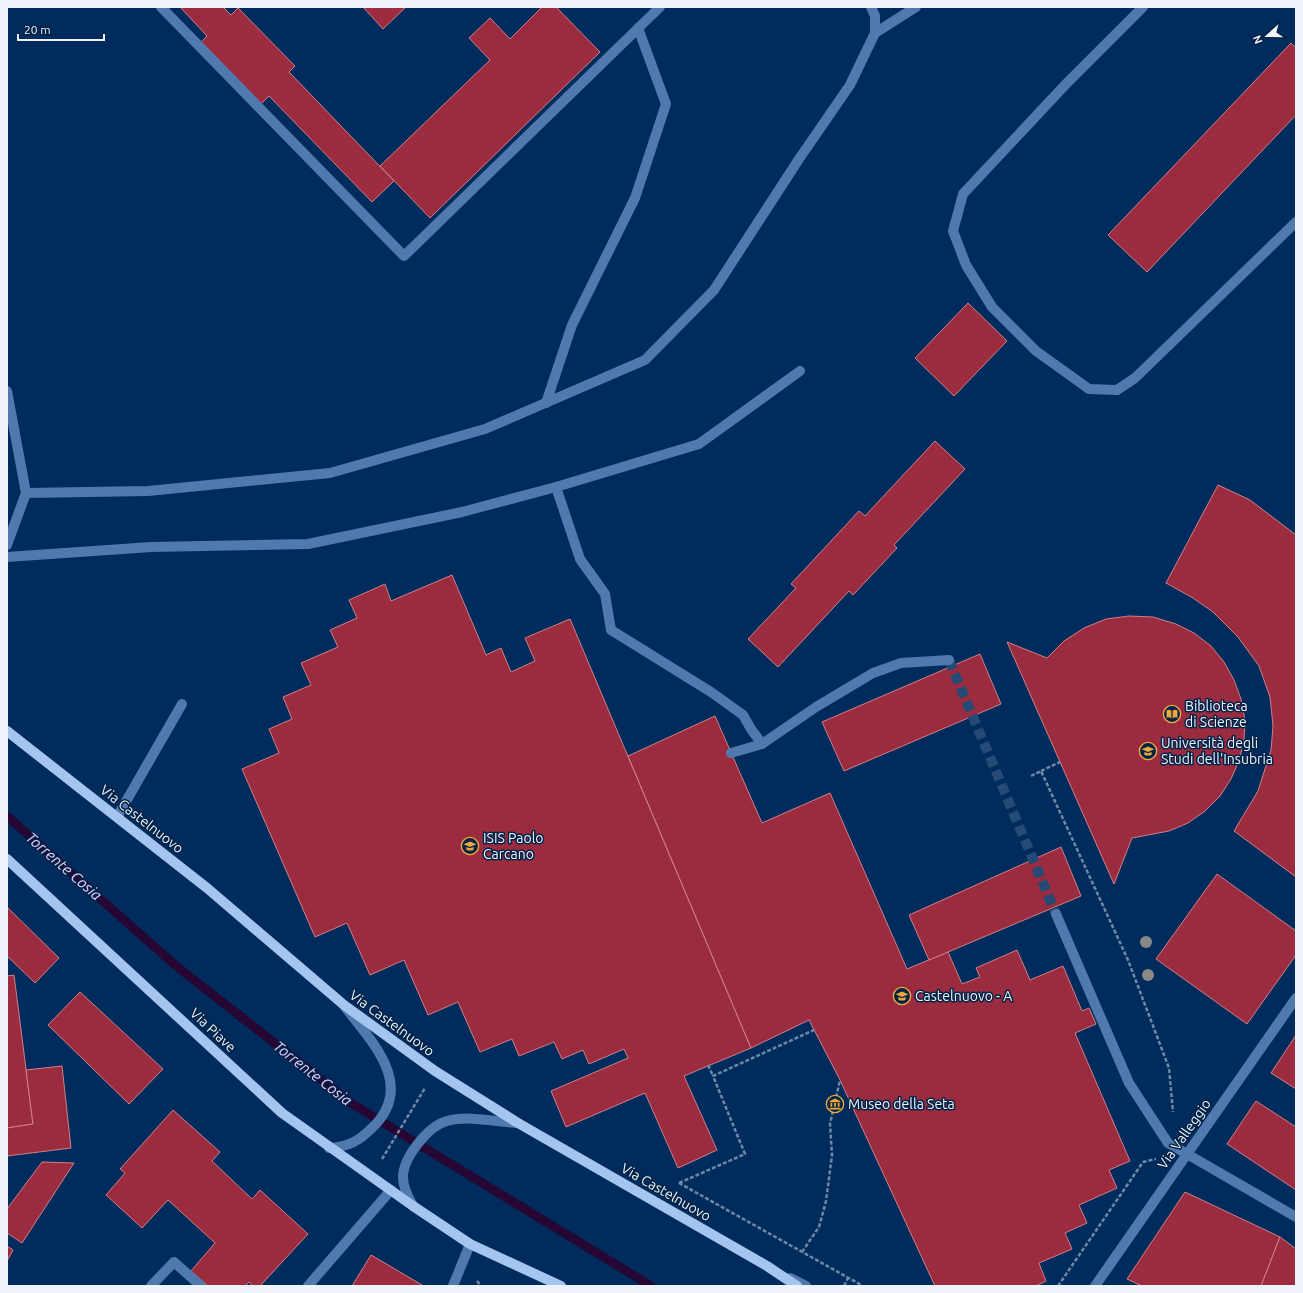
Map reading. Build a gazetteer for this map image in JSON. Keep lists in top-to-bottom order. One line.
{"streets":{"main road":["Via Castelnuovo","Via Piave"],"street":["Via Valleggio"]},"water":["Torrente Cosia"],"places":{"library":["Biblioteca di Scienze"],"school or university":["Università degli Studi dell'Insubria","ISIS Paolo Carcano","Castelnuovo - A"],"museum":["Museo della Seta"]},"scale_bar":"20 m","north":"left"}
